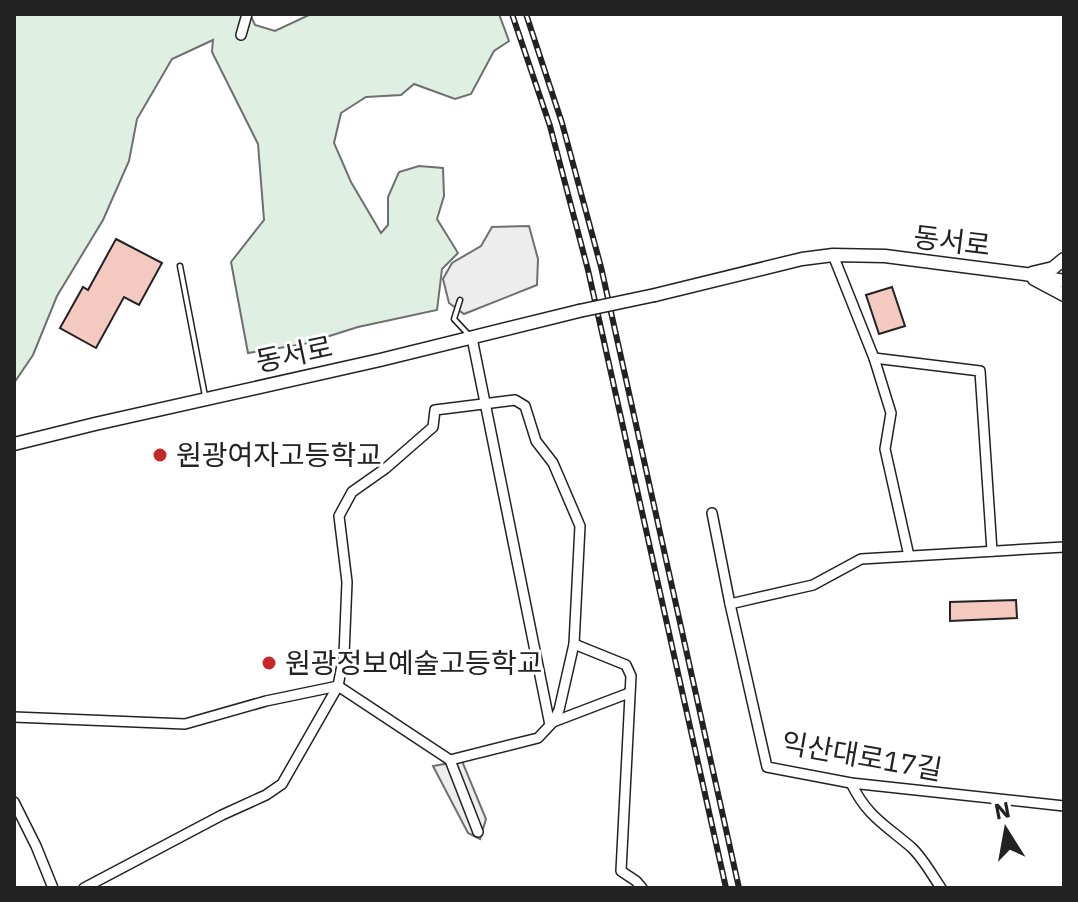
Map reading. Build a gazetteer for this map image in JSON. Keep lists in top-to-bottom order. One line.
{"streets":{"street":["동서로","익산대로17길"]},"places":["원광여자고등학교","원광정보예술고등학교"],"north":"top"}
